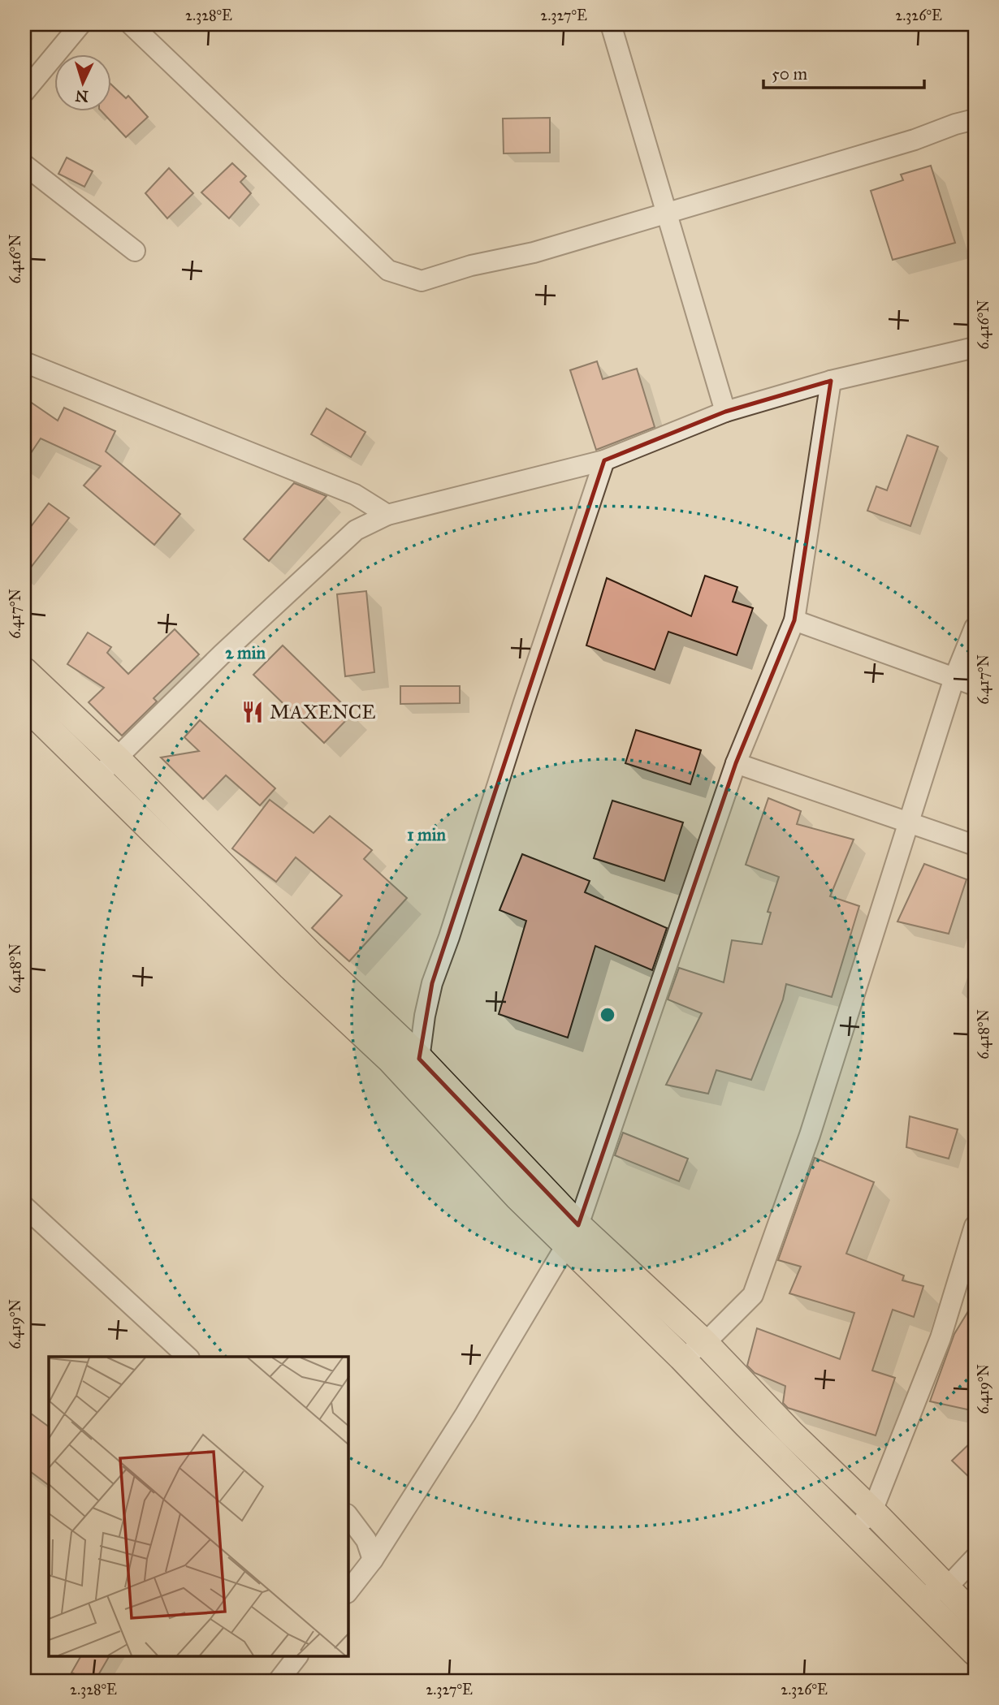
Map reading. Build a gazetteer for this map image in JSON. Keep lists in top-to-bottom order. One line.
{"places":{"restaurant":["MAXENCE"]},"scale_bar":"50 m","north":"bottom","coordinates":["2.328°E","2.327°E","2.326°E","6.416°N","6.417°N","6.418°N","6.419°N"],"rings":["2 min","1 min"]}
